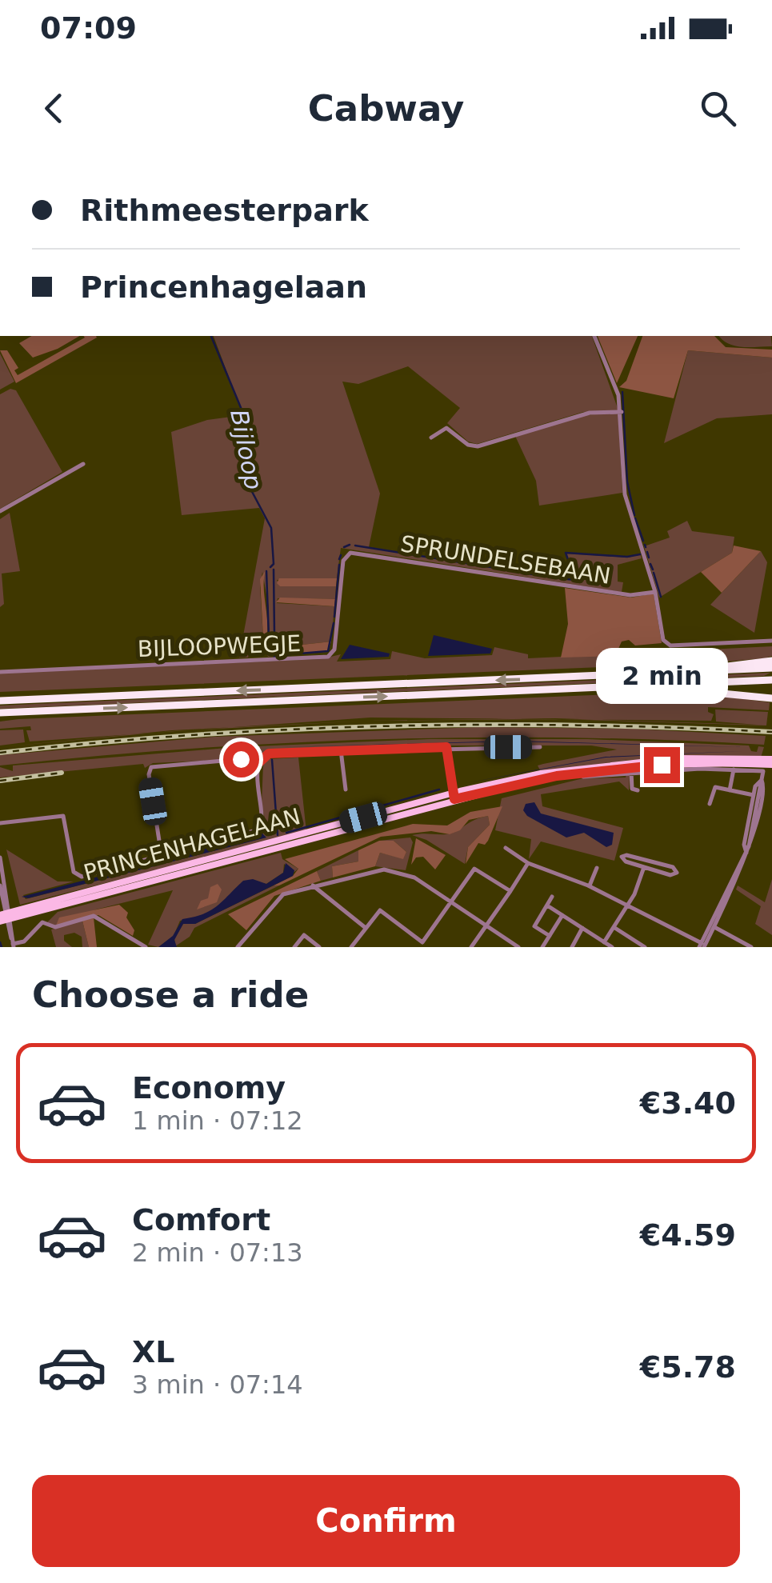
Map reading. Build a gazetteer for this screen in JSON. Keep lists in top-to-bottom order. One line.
{"streets":{"main road":["PRINCENHAGELAAN"],"street":["SPRUNDELSEBAAN","BIJLOOPWEGJE"]},"crossings":[["SPRUNDELSEBAAN","BIJLOOPWEGJE"]],"water":["Bijloop"],"page":{"status":"07:09","header":"Cabway","banner":["Rithmeesterpark","Princenhagelaan"],"bubble":"2 min","heading":"Choose a ride","list":[{"name":"Economy","note":"1 min · 07:12","value":"€3.40"},{"name":"Comfort","note":"2 min · 07:13","value":"€4.59"},{"name":"XL","note":"3 min · 07:14","value":"€5.78"}],"buttons":"Confirm"}}
